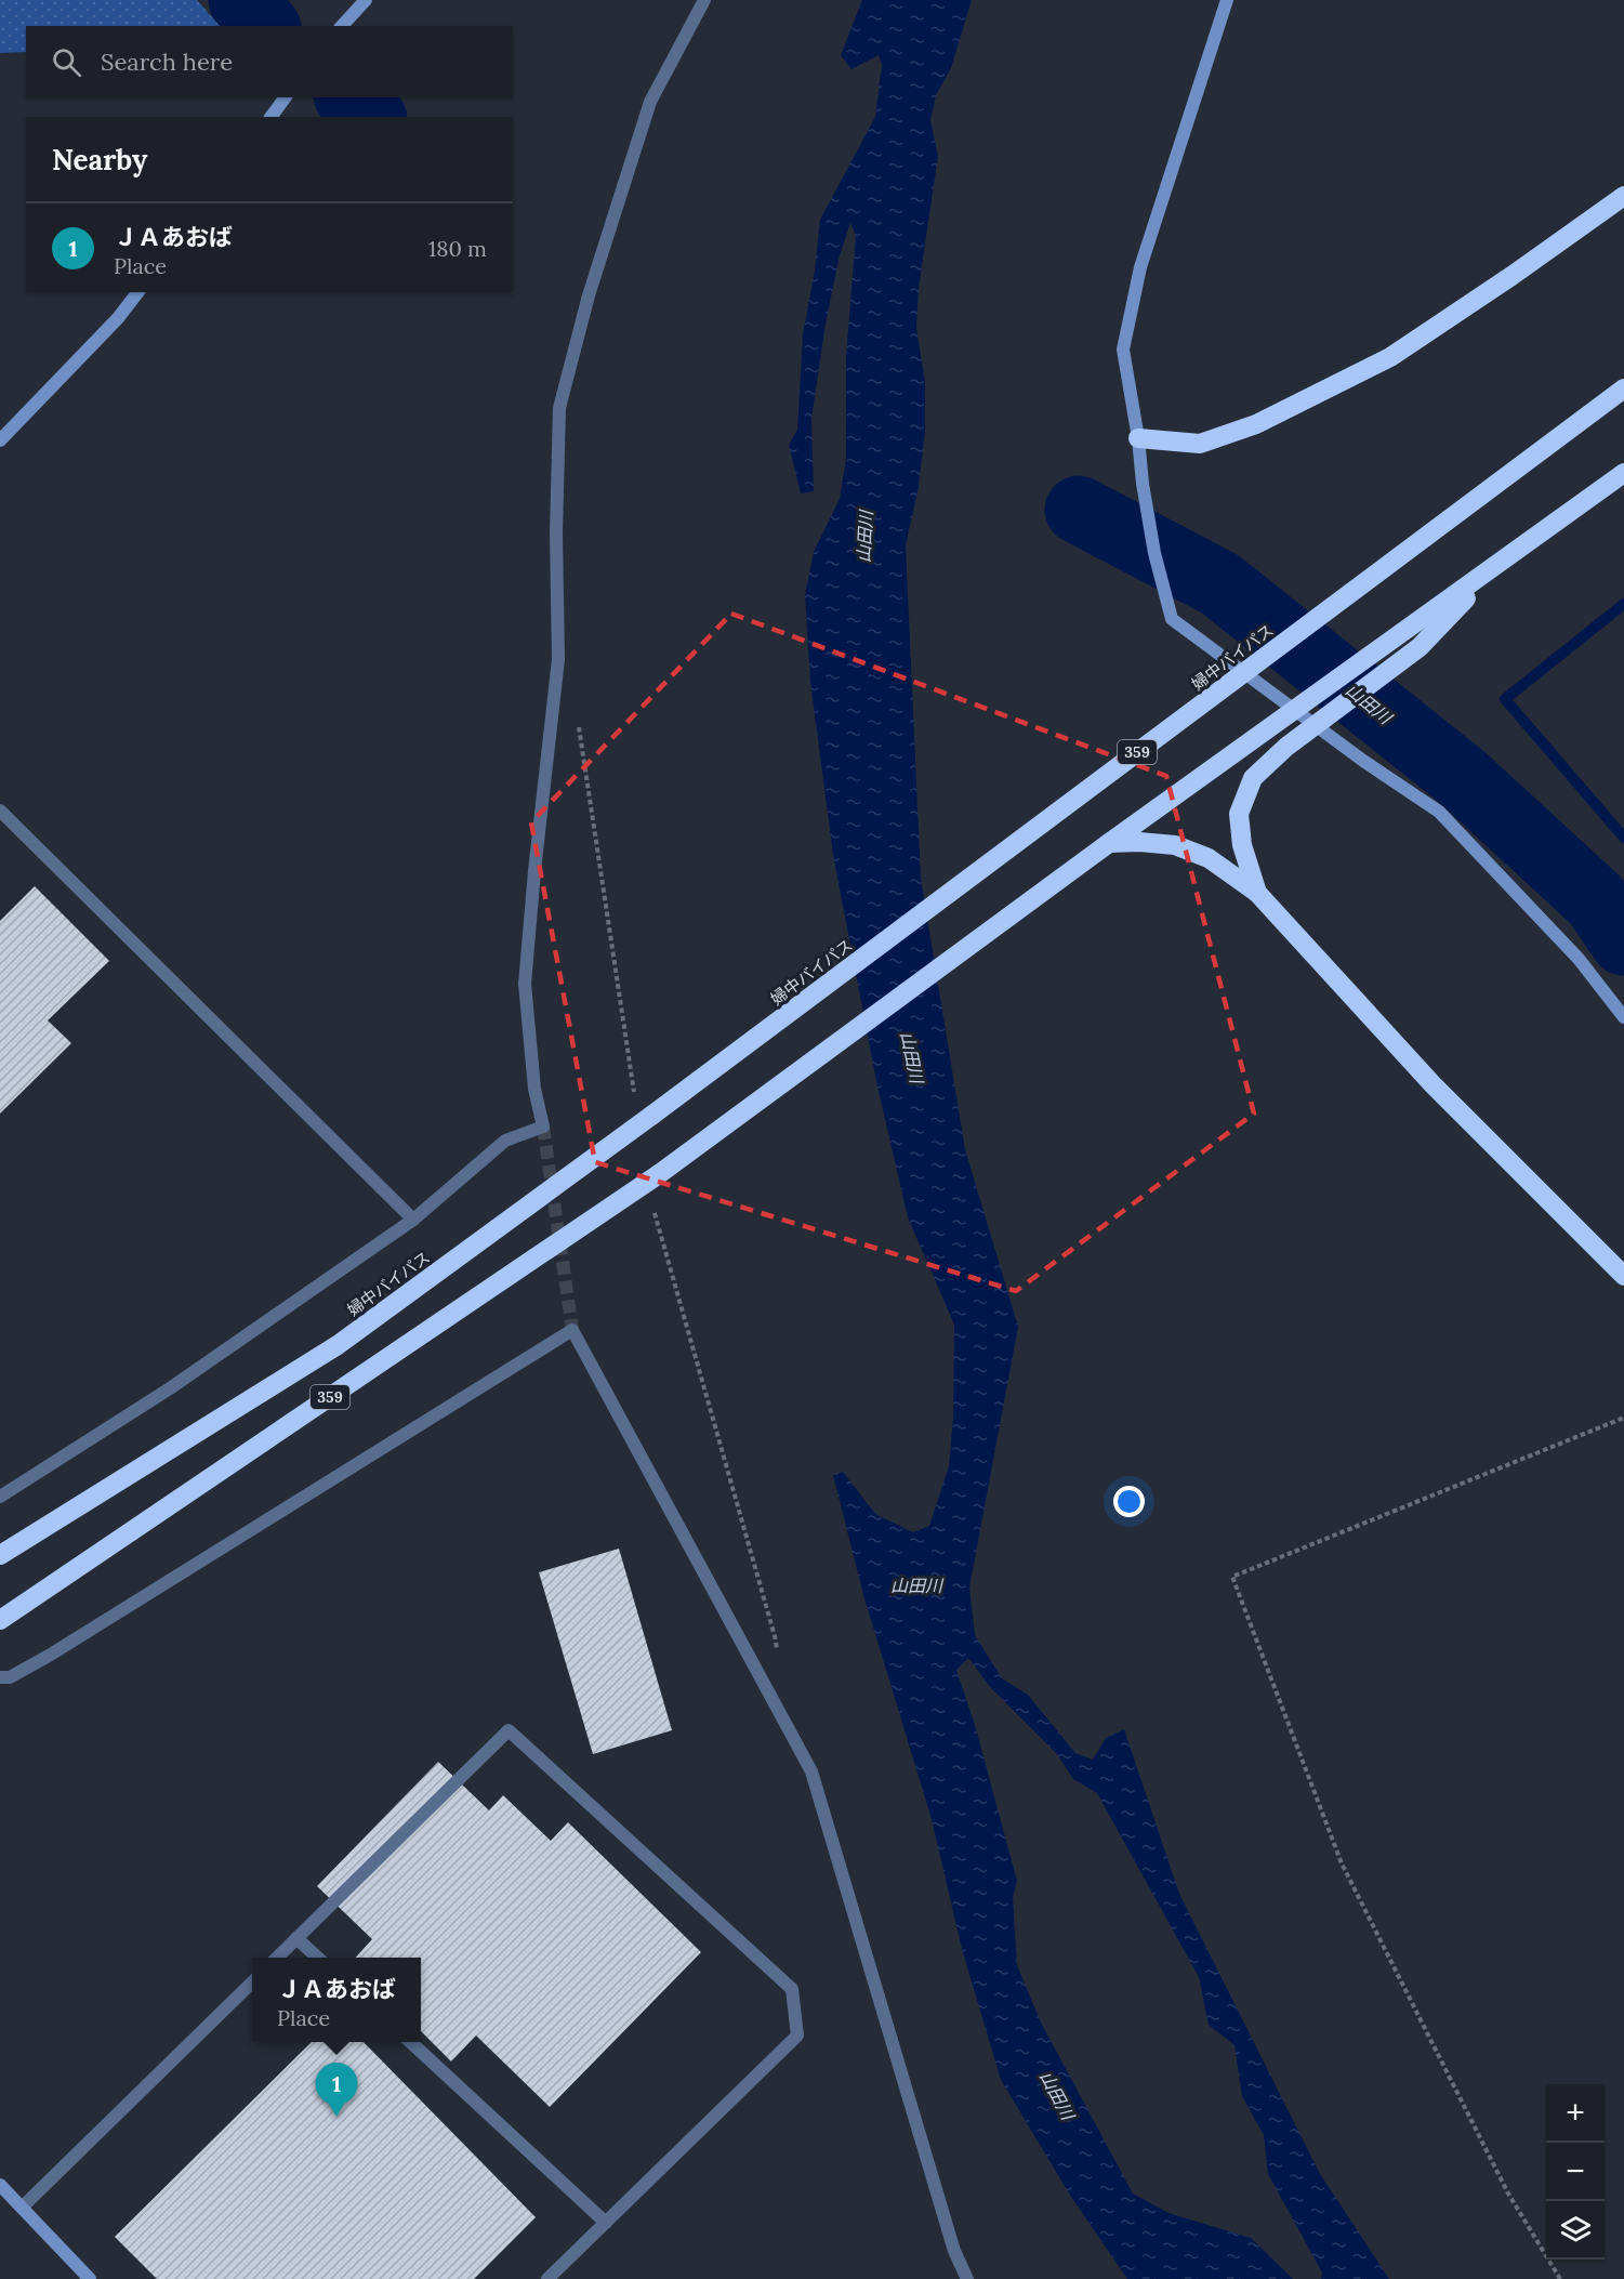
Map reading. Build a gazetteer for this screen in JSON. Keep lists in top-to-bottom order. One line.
{"streets":{"highway":["婦中バイパス","359"]},"water":["山田川"],"page":{"search":"Search here","heading":"Nearby","list":[{"mark":"1","name":"ＪＡあおば","note":"Place","value":"180 m"}],"popup":["ＪＡあおば","Place"],"pins":"1","map_buttons":["+","−"]}}
